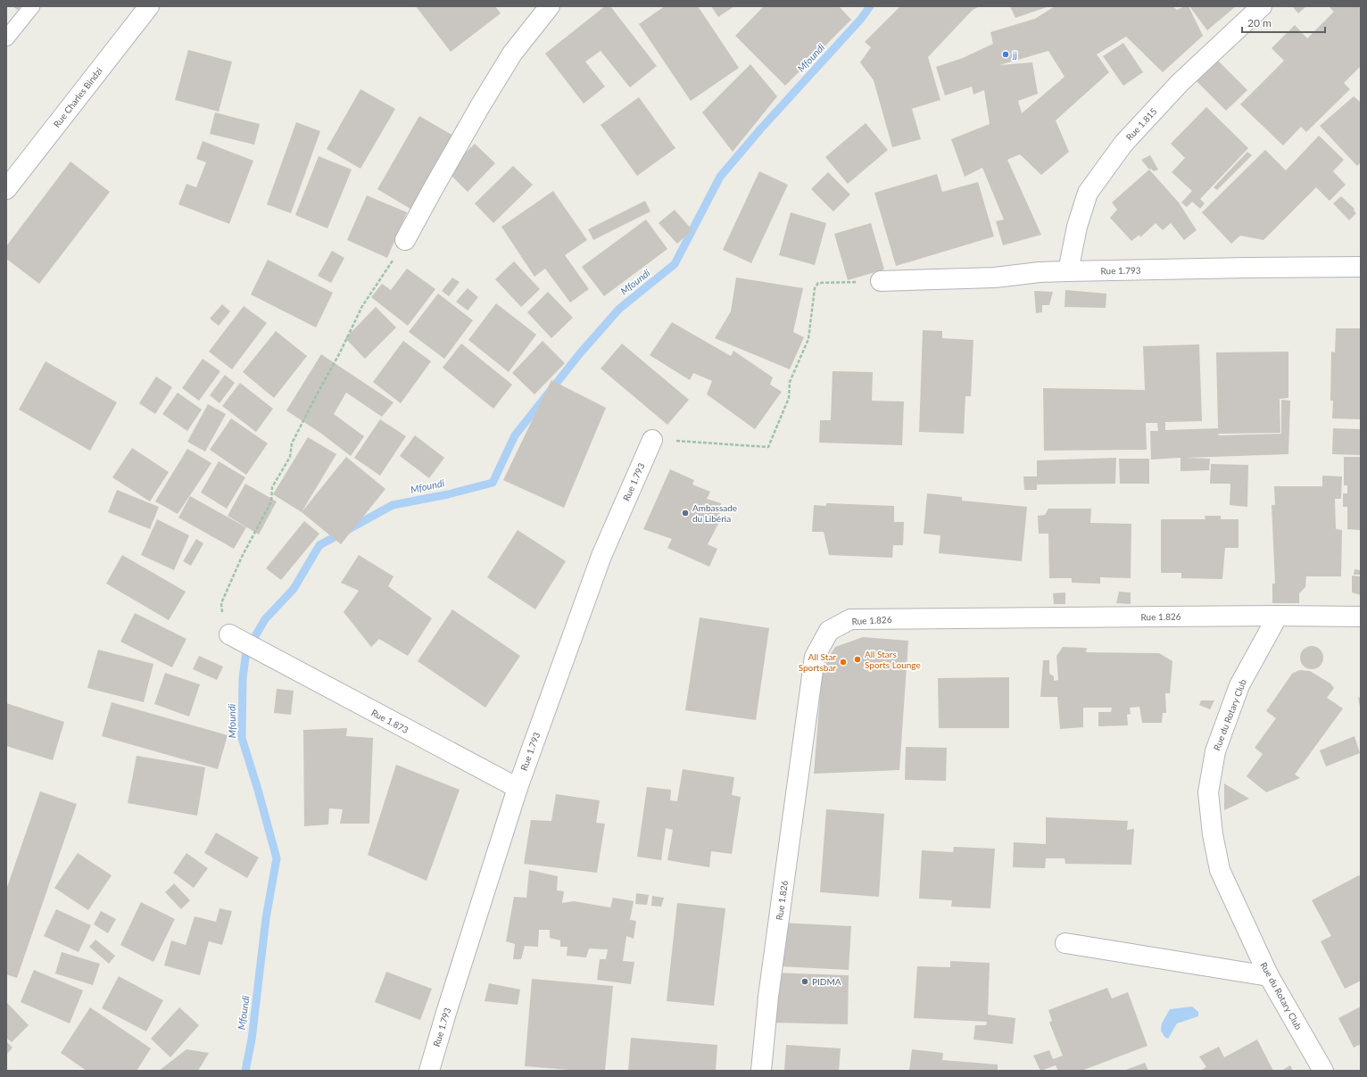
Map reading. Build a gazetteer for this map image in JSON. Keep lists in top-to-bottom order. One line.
{"streets":{"street":["Rue Charles Bindzi","Rue 1.815","Rue 1.793","Rue 1.826","Rue du Rotary Club","Rue 1.873"]},"crossings":[["Rue 1.815","Rue 1.793"],["Rue 1.793","Rue 1.873"],["Rue 1.826","Rue du Rotary Club"]],"water":["Mfoundi"],"places":["jj","Ambassade du Libéria","All Stars Sports Lounge","All Star Sportsbar","PIDMA"],"scale_bar":"20 m"}
